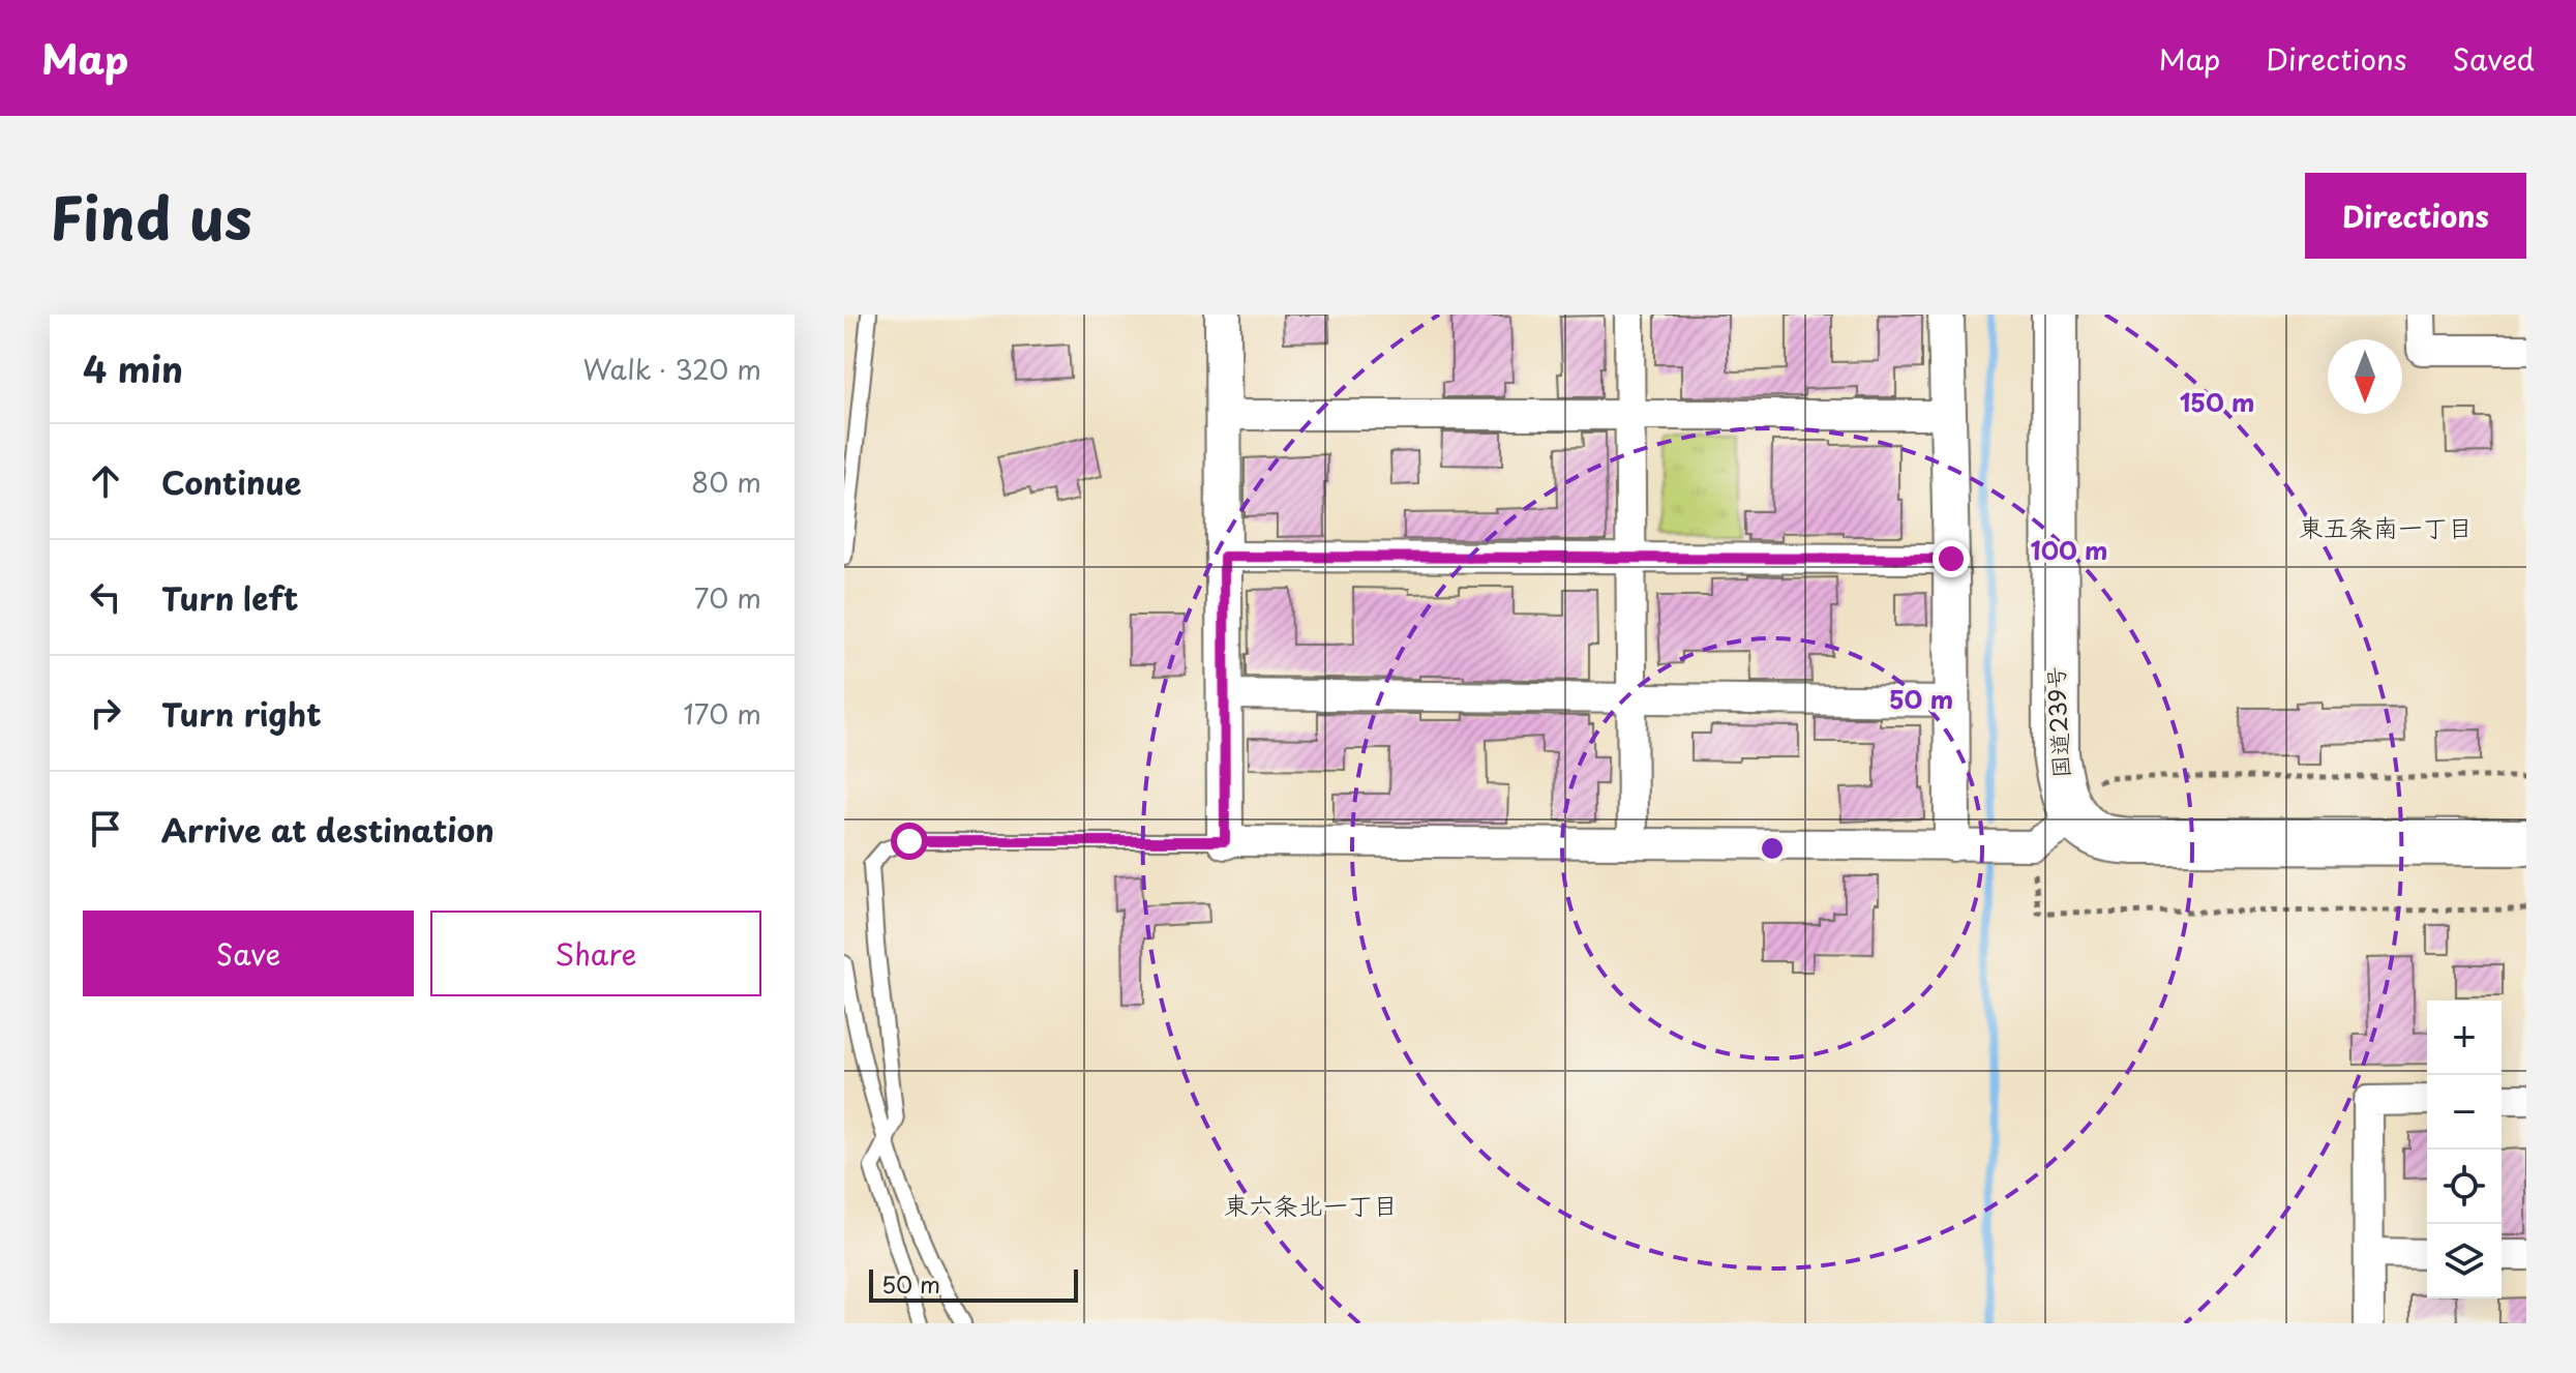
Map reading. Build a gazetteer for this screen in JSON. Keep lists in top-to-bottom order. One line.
{"streets":{"highway":["国道239号"]},"districts":["東五条南一丁目","東六条北一丁目"],"scale_bar":"50 m","north":"bottom","page":{"header":"Map","nav":["Map","Directions","Saved"],"title":"Find us","buttons":["Directions",["Save","Share"]],"heading":["4 min","Walk · 320 m"],"list":[["Continue","80 m"],["Turn left","70 m"],["Turn right","170 m"],"Arrive at destination"],"map_buttons":["+","−"],"scale":"50 m"},"rings":["150 m","100 m","50 m"]}
